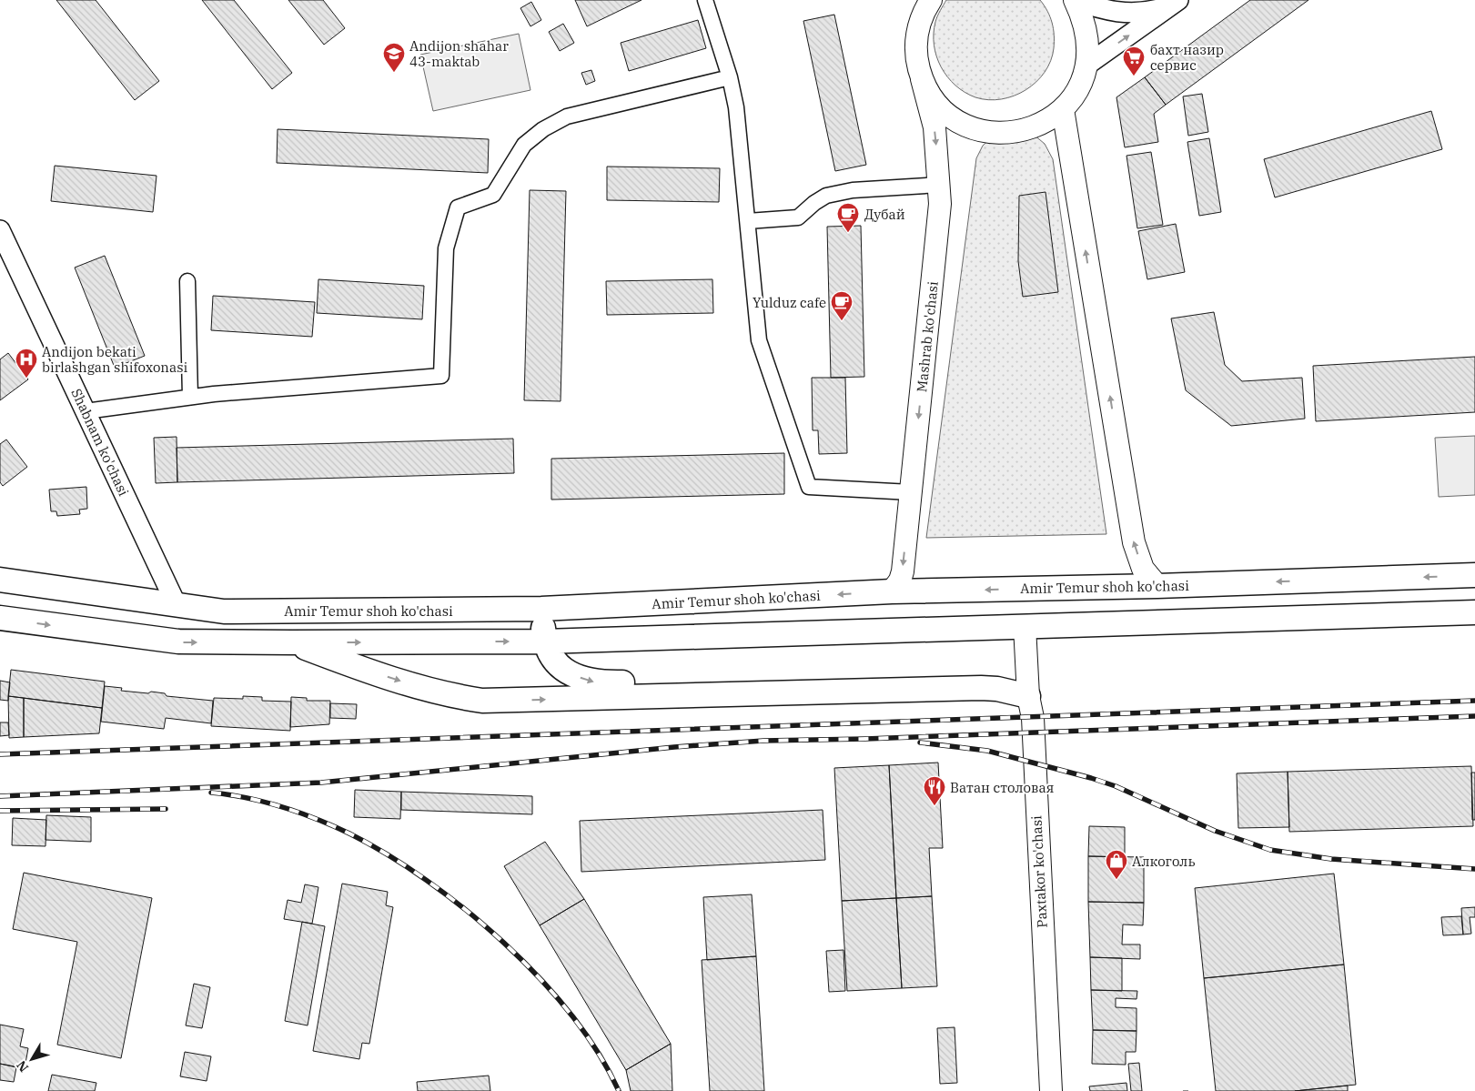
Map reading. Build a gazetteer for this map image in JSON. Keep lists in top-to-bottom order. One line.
{"streets":{"main road":["Mashrab ko'chasi","Amir Temur shoh ko'chasi","Paxtakor ko'chasi"],"street":["Shabnam ko'chasi"]},"crossings":[["Mashrab ko'chasi","Amir Temur shoh ko'chasi"],["Shabnam ko'chasi","Amir Temur shoh ko'chasi"]],"places":{"school or university":["Andijon shahar 43-maktab"],"supermarket":["бахт назир сервис"],"cafe":["Дубай","Yulduz cafe"],"hospital":["Аndijon bekati birlashgan shifoxonasi"],"restaurant":["Ватан столовая"],"shop":["Алкоголь"]},"north":"bottom left"}
